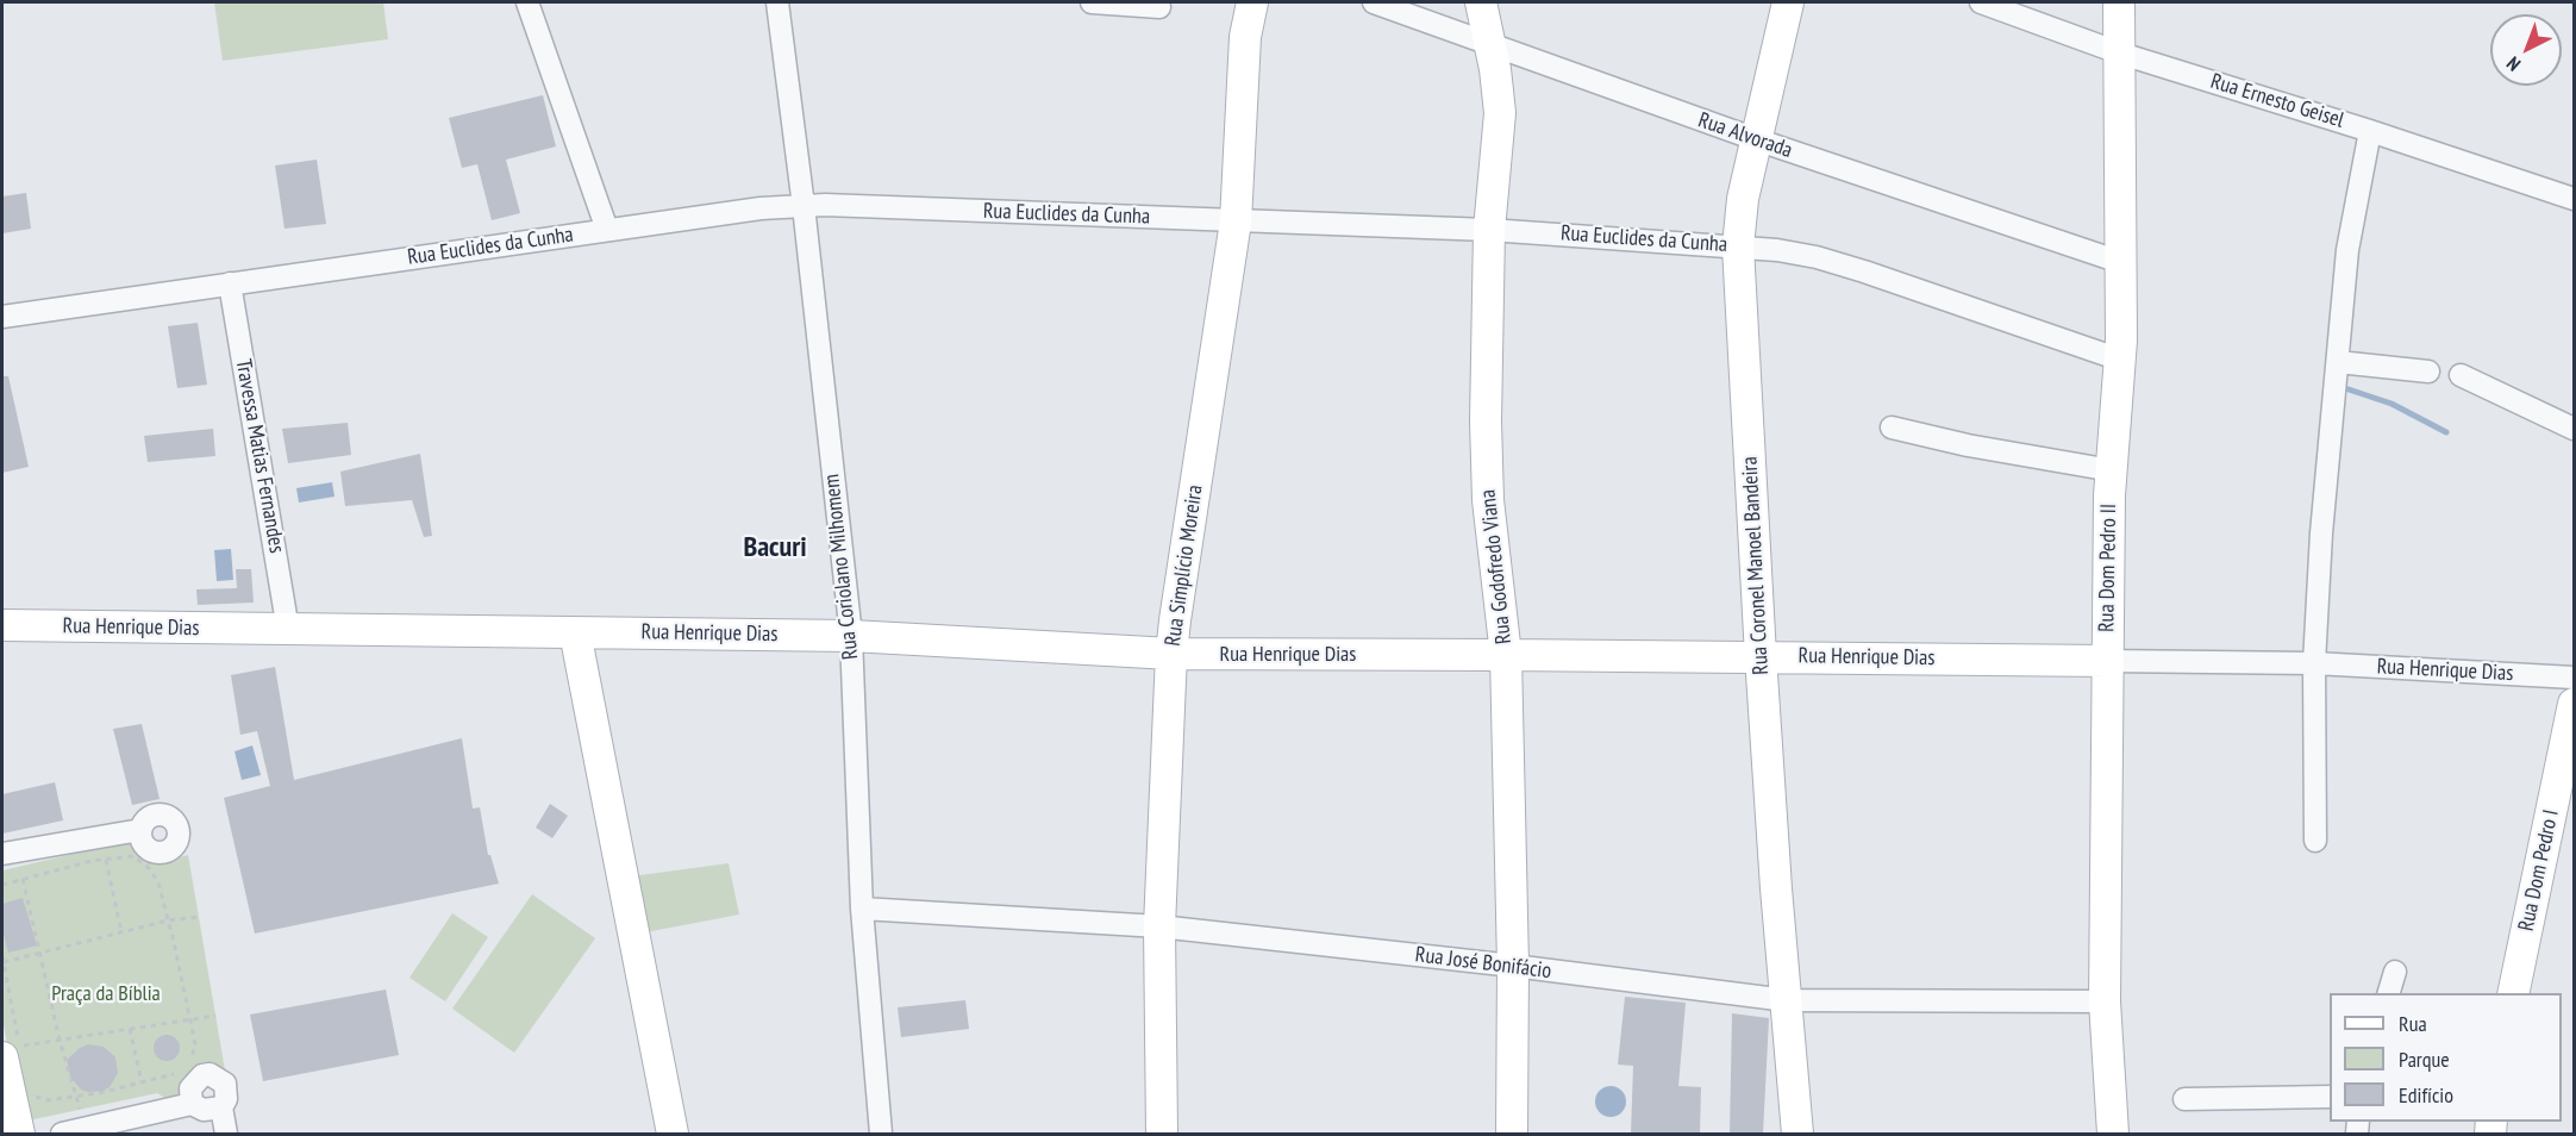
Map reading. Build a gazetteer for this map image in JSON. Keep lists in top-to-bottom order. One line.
{"streets":{"street":["Rua Ernesto Geisel","Rua Alvorada","Rua Euclides da Cunha","Travessa Matias Fernandes","Rua Simplício Moreira","Rua Coronel Manoel Bandeira","Rua Coriolano Milhomem","Rua Godofredo Viana","Rua Dom Pedro II","Rua Henrique Dias","Rua Dom Pedro I","Rua José Bonifácio"]},"crossings":[["Rua Ernesto Geisel","Rua Dom Pedro II"],["Rua Alvorada","Rua Coronel Manoel Bandeira"],["Rua Alvorada","Rua Godofredo Viana"],["Rua Alvorada","Rua Dom Pedro II"],["Rua Euclides da Cunha","Travessa Matias Fernandes"],["Rua Euclides da Cunha","Rua Simplício Moreira"],["Rua Euclides da Cunha","Rua Coronel Manoel Bandeira"],["Rua Euclides da Cunha","Rua Coriolano Milhomem"],["Rua Euclides da Cunha","Rua Godofredo Viana"],["Rua Euclides da Cunha","Rua Dom Pedro II"],["Travessa Matias Fernandes","Rua Henrique Dias"],["Rua Simplício Moreira","Rua Henrique Dias"],["Rua Simplício Moreira","Rua José Bonifácio"],["Rua Coronel Manoel Bandeira","Rua Henrique Dias"],["Rua Coronel Manoel Bandeira","Rua José Bonifácio"],["Rua Coriolano Milhomem","Rua Henrique Dias"],["Rua Coriolano Milhomem","Rua José Bonifácio"],["Rua Godofredo Viana","Rua Henrique Dias"],["Rua Godofredo Viana","Rua José Bonifácio"],["Rua Dom Pedro II","Rua Henrique Dias"],["Rua Dom Pedro II","Rua José Bonifácio"]],"districts":["Bacuri"],"parks":["Praça da Bíblia"],"legend":["Rua","Parque","Edifício"],"north":"bottom left"}
